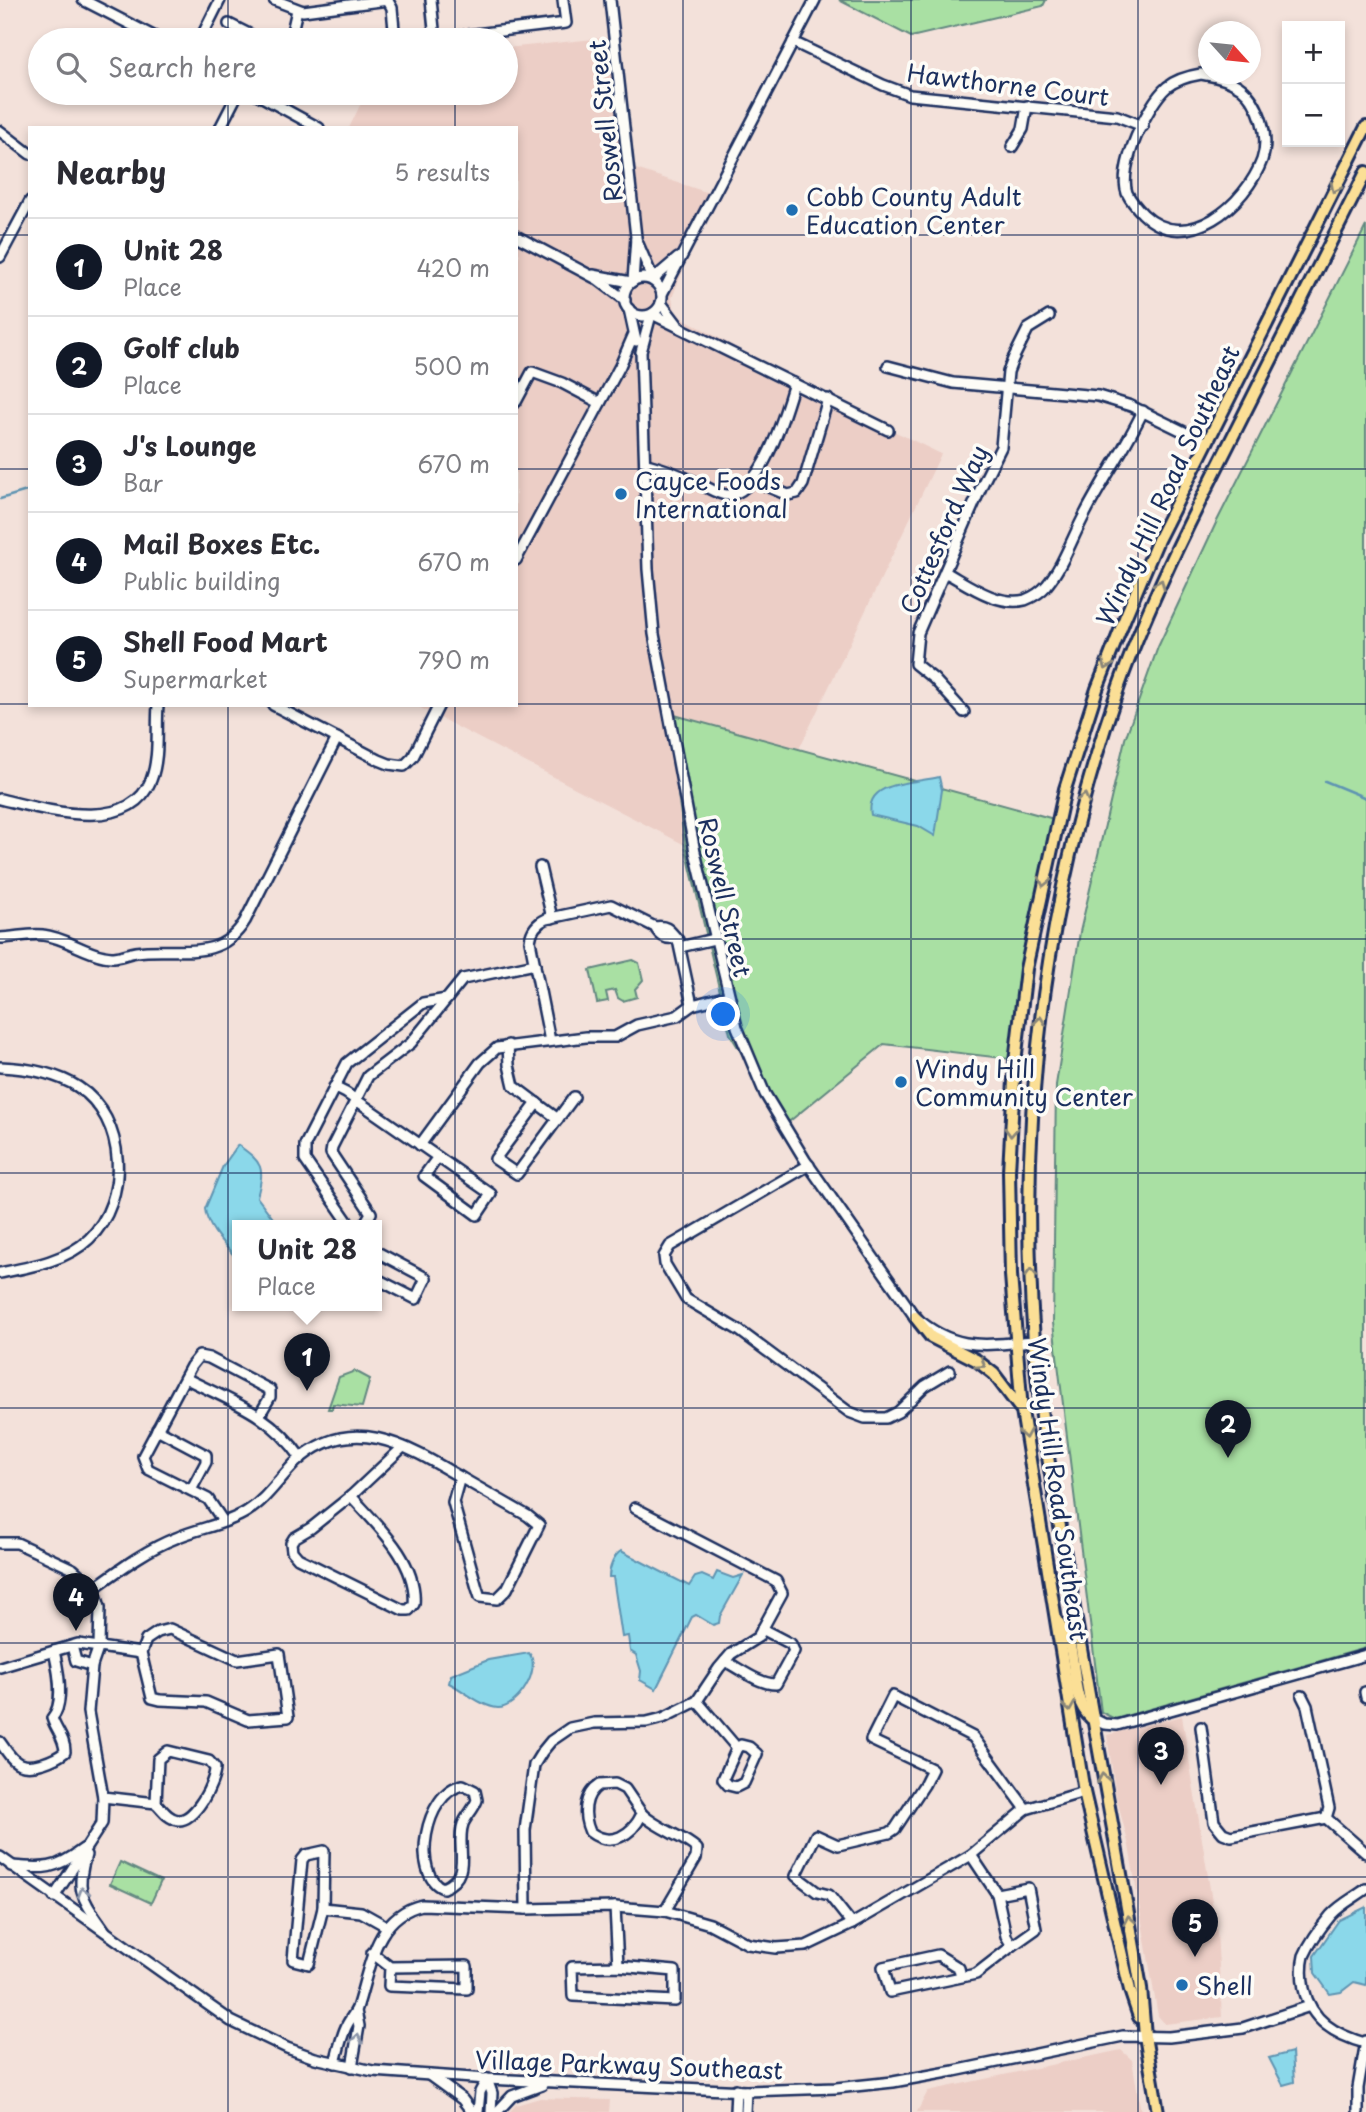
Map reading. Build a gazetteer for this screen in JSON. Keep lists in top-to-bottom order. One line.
{"streets":{"main road":["Windy Hill Road Southeast"],"street":["Hawthorne Court","Roswell Street","Cottesford Way","Village Parkway Southeast"]},"crossings":[["Roswell Street","Windy Hill Road Southeast"],["Windy Hill Road Southeast","Village Parkway Southeast"]],"places":["Cobb County Adult Education Center","Cayce Foods International","Windy Hill Community Center","Shell"],"north":"bottom right","page":{"map_buttons":["+","−"],"search":"Search here","heading":["Nearby","5 results"],"list":[{"mark":"1","name":"Unit 28","note":"Place","value":"420 m"},{"mark":"2","name":"Golf club","note":"Place","value":"500 m"},{"mark":"3","name":"J's Lounge","note":"Bar","value":"670 m"},{"mark":"4","name":"Mail Boxes Etc.","note":"Public building","value":"670 m"},{"mark":"5","name":"Shell Food Mart","note":"Supermarket","value":"790 m"}],"popup":["Unit 28","Place"],"pins":["1","2","4","3","5"]}}
